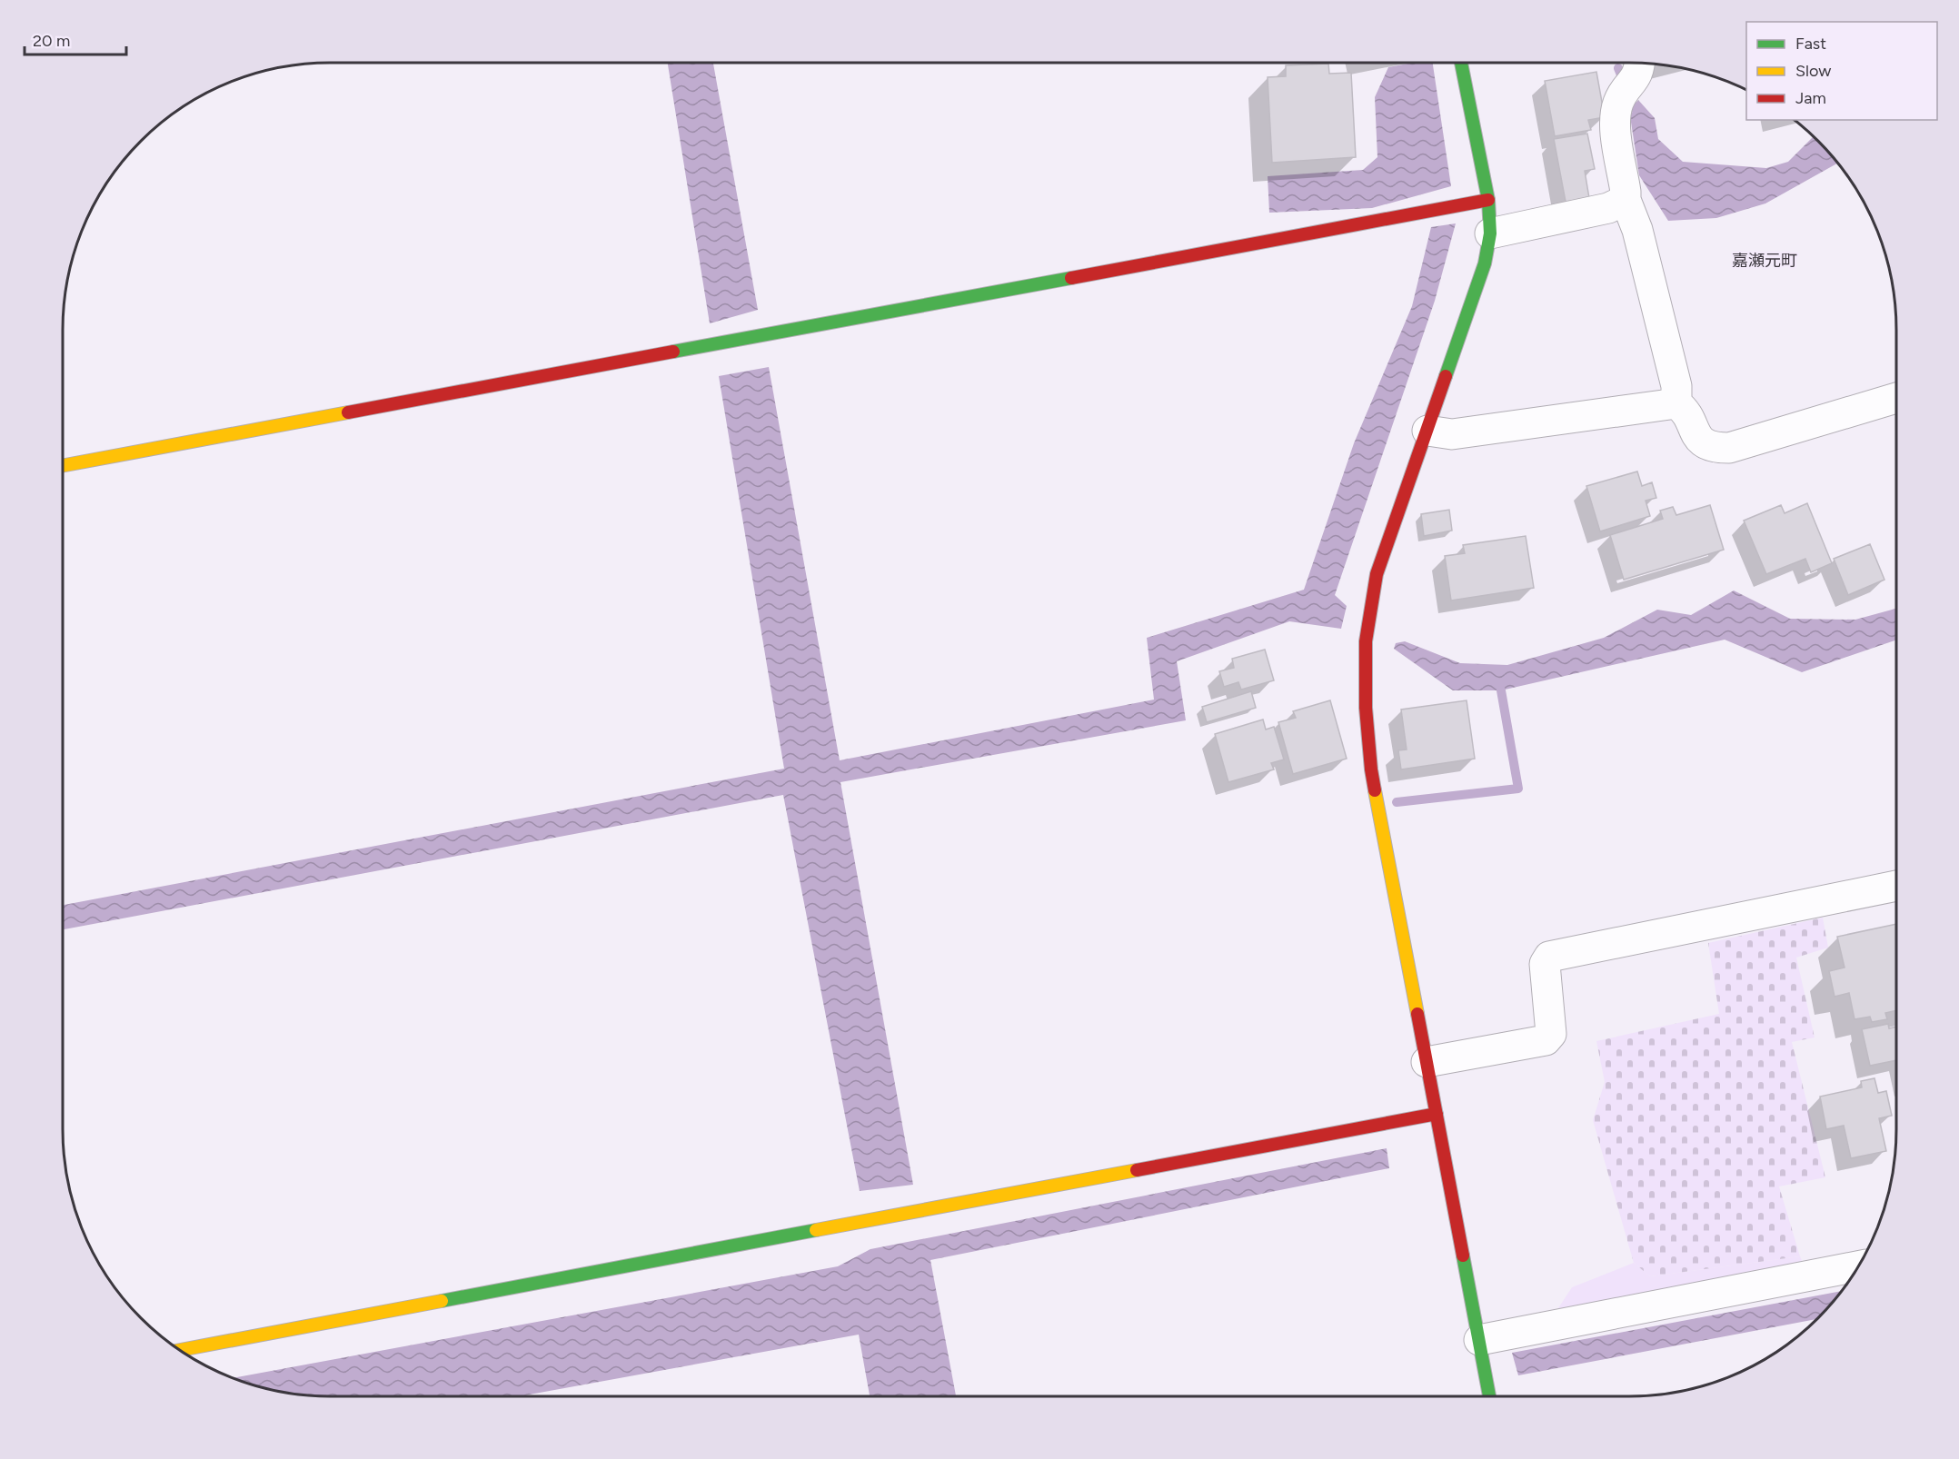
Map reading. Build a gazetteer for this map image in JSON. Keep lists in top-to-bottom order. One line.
{"districts":["嘉瀬元町"],"legend":["Fast","Slow","Jam"],"scale_bar":"20 m"}
